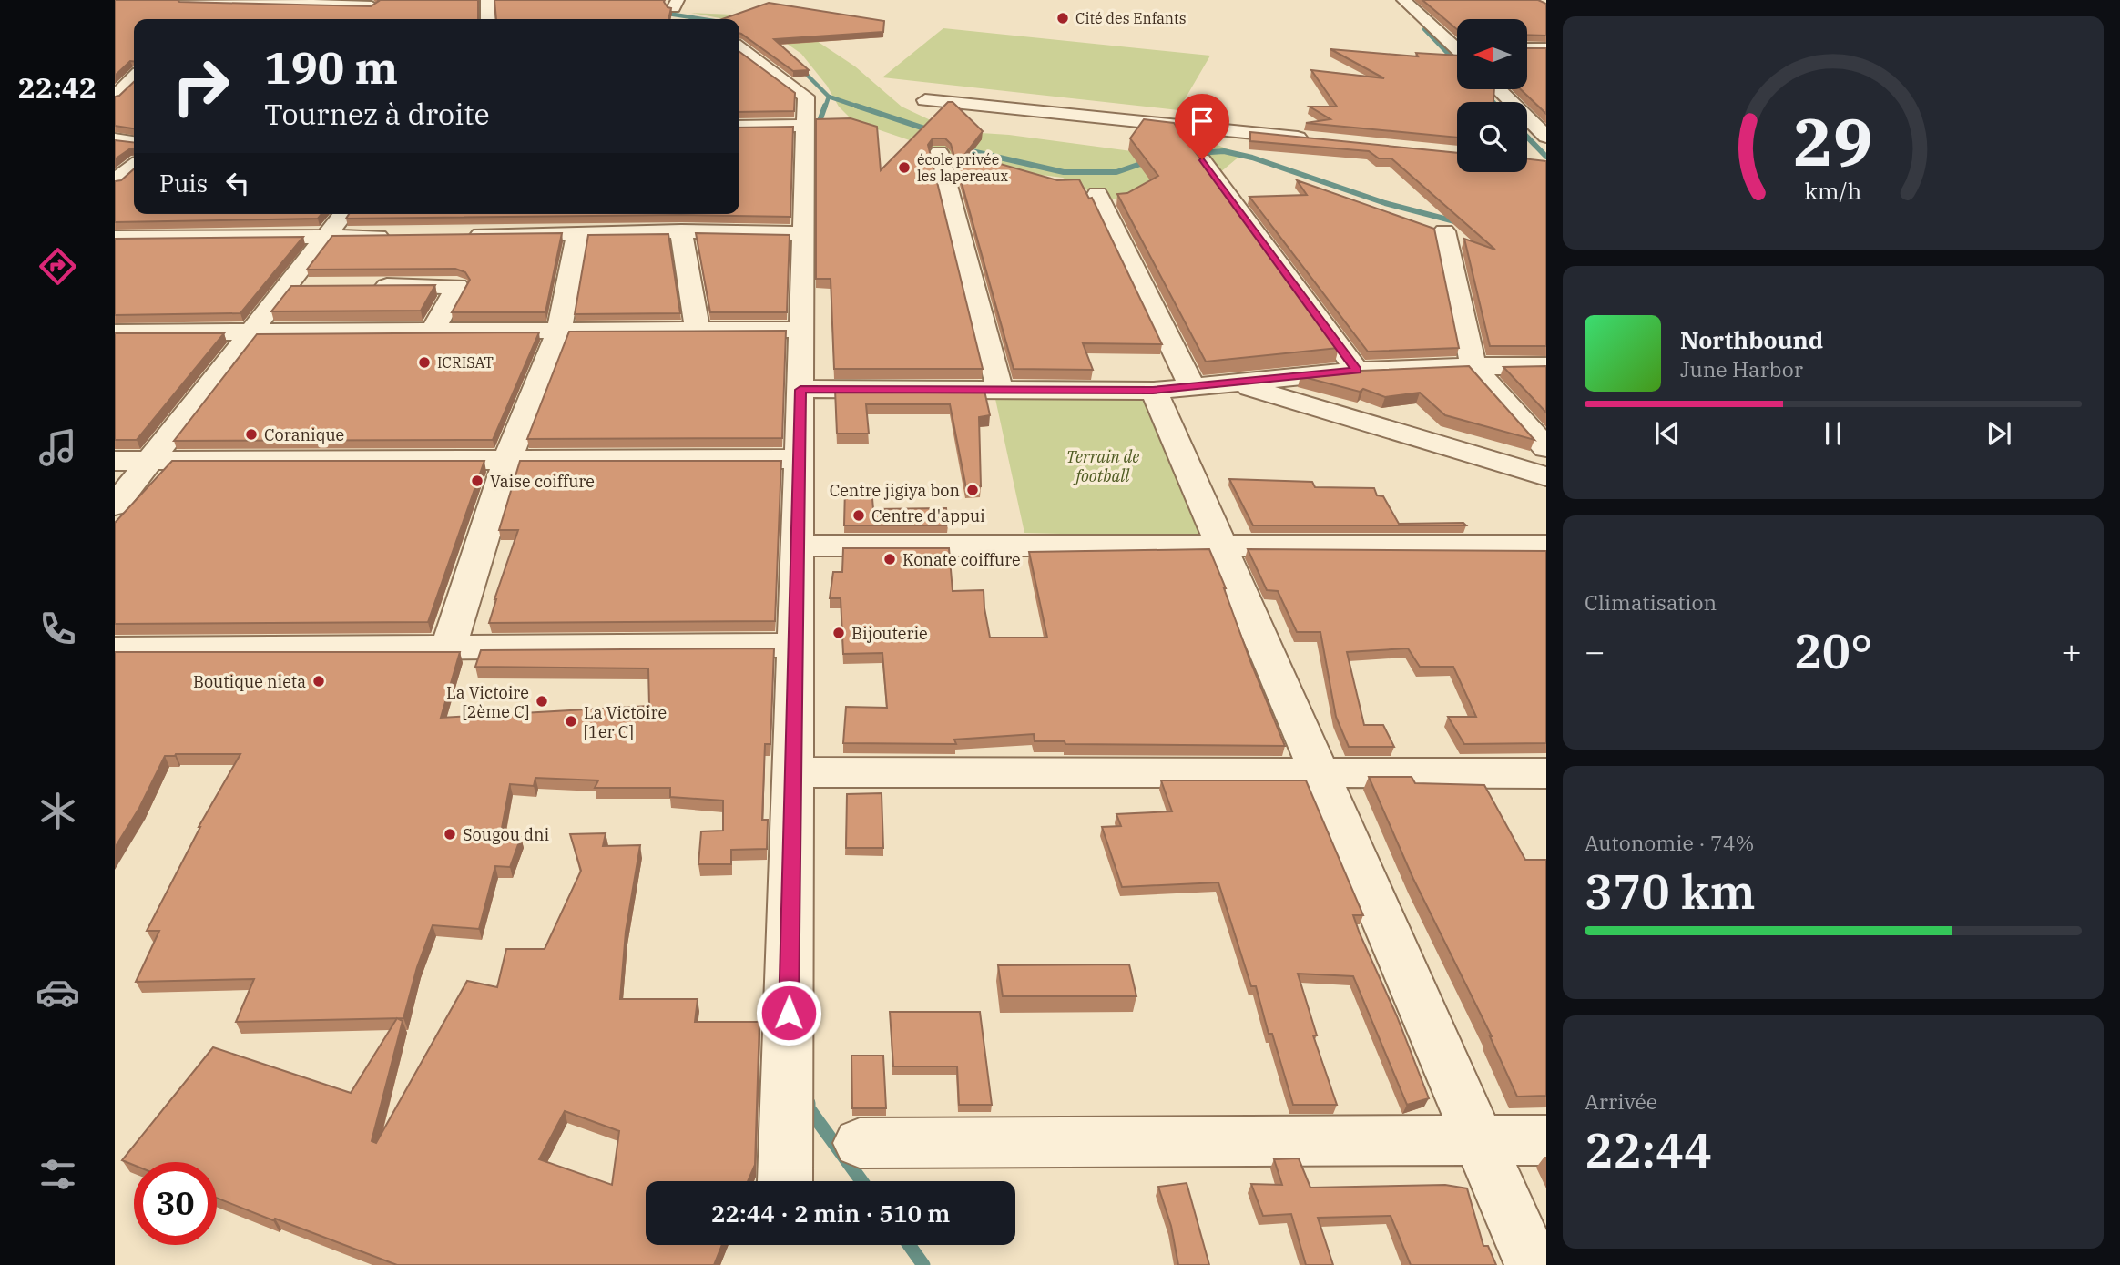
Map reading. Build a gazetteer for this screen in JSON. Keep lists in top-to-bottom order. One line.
{"parks":["Terrain de football"],"places":["Cité des Enfants","école privée les lapereaux","ICRISAT","Coranique","Vaise coiffure","Centre jigiya bon","Centre d'appui","Konate coiffure","Bijouterie","Boutique nieta","La Victoire [2ème C]","La Victoire [1er C]","Sougou dni"],"north":"left","page":{"tabs":"22:42","turn":["190 m","Tournez à droite"],"then":"Puis","song":["Northbound","June Harbor"],"tile":["Climatisation",["Autonomie · 74%","370 km"],["Arrivée","22:44"]],"heat":["−","20°","+"],"limit":"30","trip":"22:44 · 2 min · 510 m","gauge":["29","km/h"]}}
